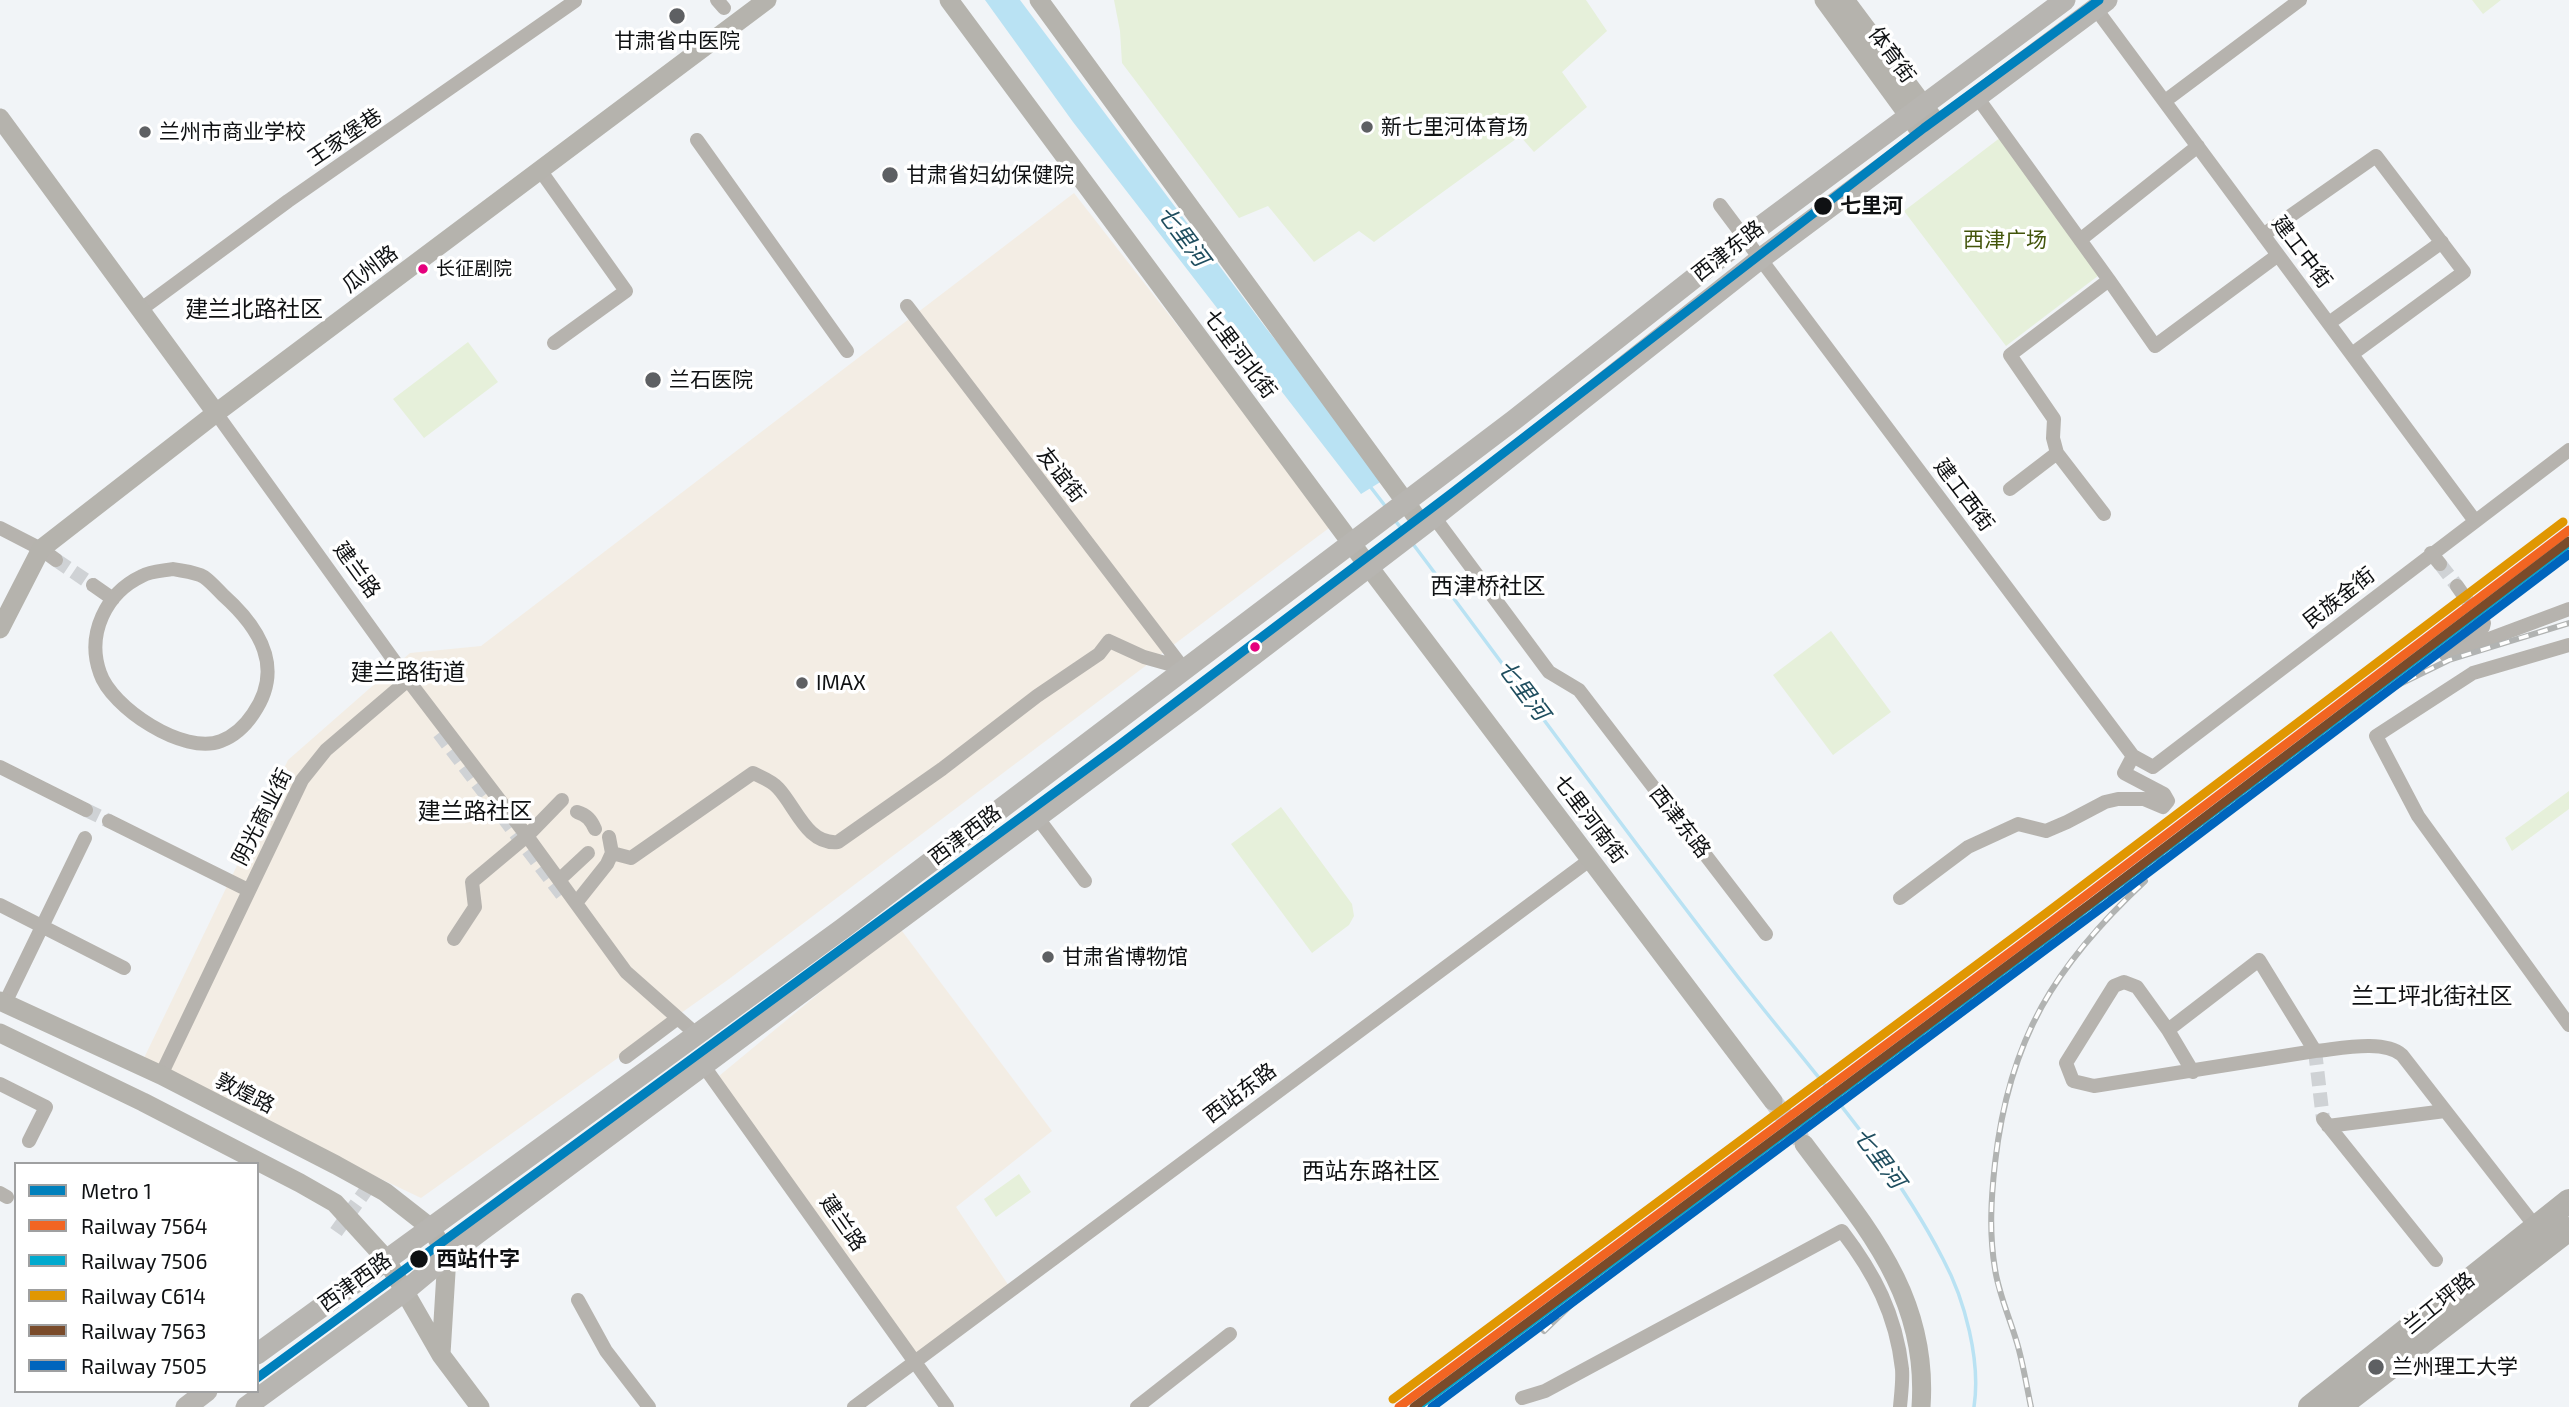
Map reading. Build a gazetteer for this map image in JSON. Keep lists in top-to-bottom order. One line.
{"streets":{"highway":["兰工坪路"],"main road":["西津东路","西津西路"],"street":["体育街","王家堡巷","建工中街","瓜州路","七里河北街","友谊街","建工西街","建兰路","民族金街","阴光商业街","七里河南街","敦煌路","西站东路"]},"crossings":[["体育街","西津东路"],["王家堡巷","建兰路"],["西津东路","建工西街"],["西津东路","西津西路"],["建工中街","民族金街"],["瓜州路","建兰路"],["七里河北街","七里河南街"],["七里河北街","西津西路"],["友谊街","西津西路"],["建工西街","民族金街"],["建兰路","阴光商业街"],["建兰路","西津西路"],["建兰路","西站东路"],["阴光商业街","敦煌路"],["七里河南街","西津西路"],["七里河南街","西站东路"],["西津西路","敦煌路"]],"districts":["建兰北路社区","西津桥社区","建兰路街道","建兰路社区","兰工坪北街社区","西站东路社区"],"water":["七里河"],"parks":["西津广场"],"places":["甘肃省中医院","新七里河体育场","兰州市商业学校","甘肃省妇幼保健院","七里河","长征剧院","兰石医院","IMAX","甘肃省博物馆","西站什字","兰州理工大学"],"lines":["metro line 1","rail line C614","rail line 7564","rail line 7563","rail line 7506","rail line 7505"],"legend":["Metro 1","Railway 7564","Railway 7506","Railway C614","Railway 7563","Railway 7505"]}
